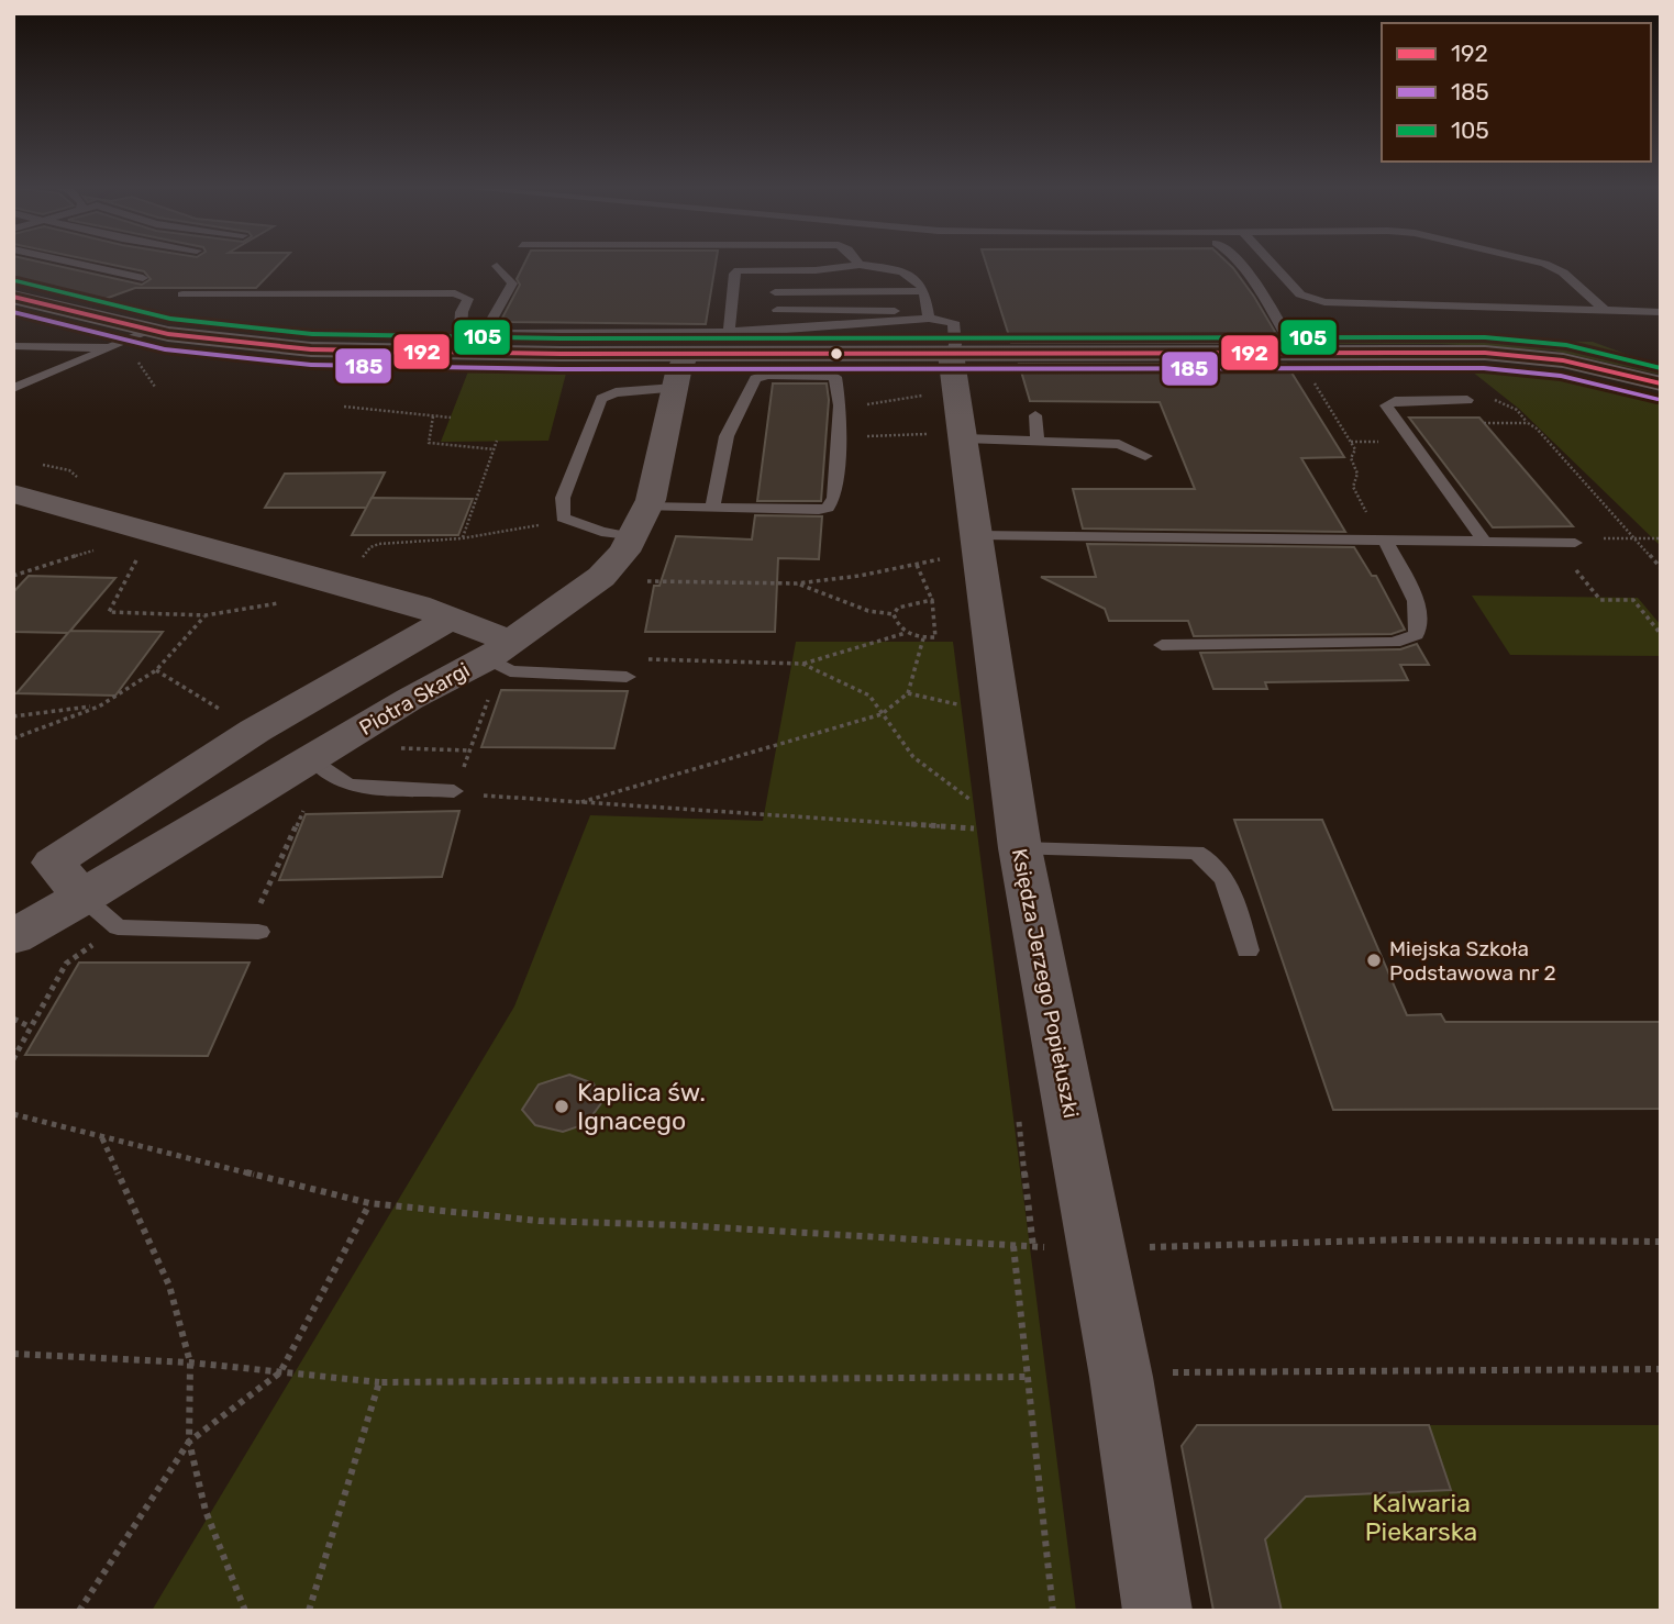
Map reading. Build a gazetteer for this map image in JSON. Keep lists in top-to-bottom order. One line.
{"streets":{"street":["Piotra Skargi","Księdza Jerzego Popiełuszki"]},"parks":["Kalwaria Piekarska"],"places":["Miejska Szkoła Podstawowa nr 2","Kaplica św. Ignacego"],"lines":["transit line 105","transit line 192","transit line 185"],"legend":["192","185","105"]}
